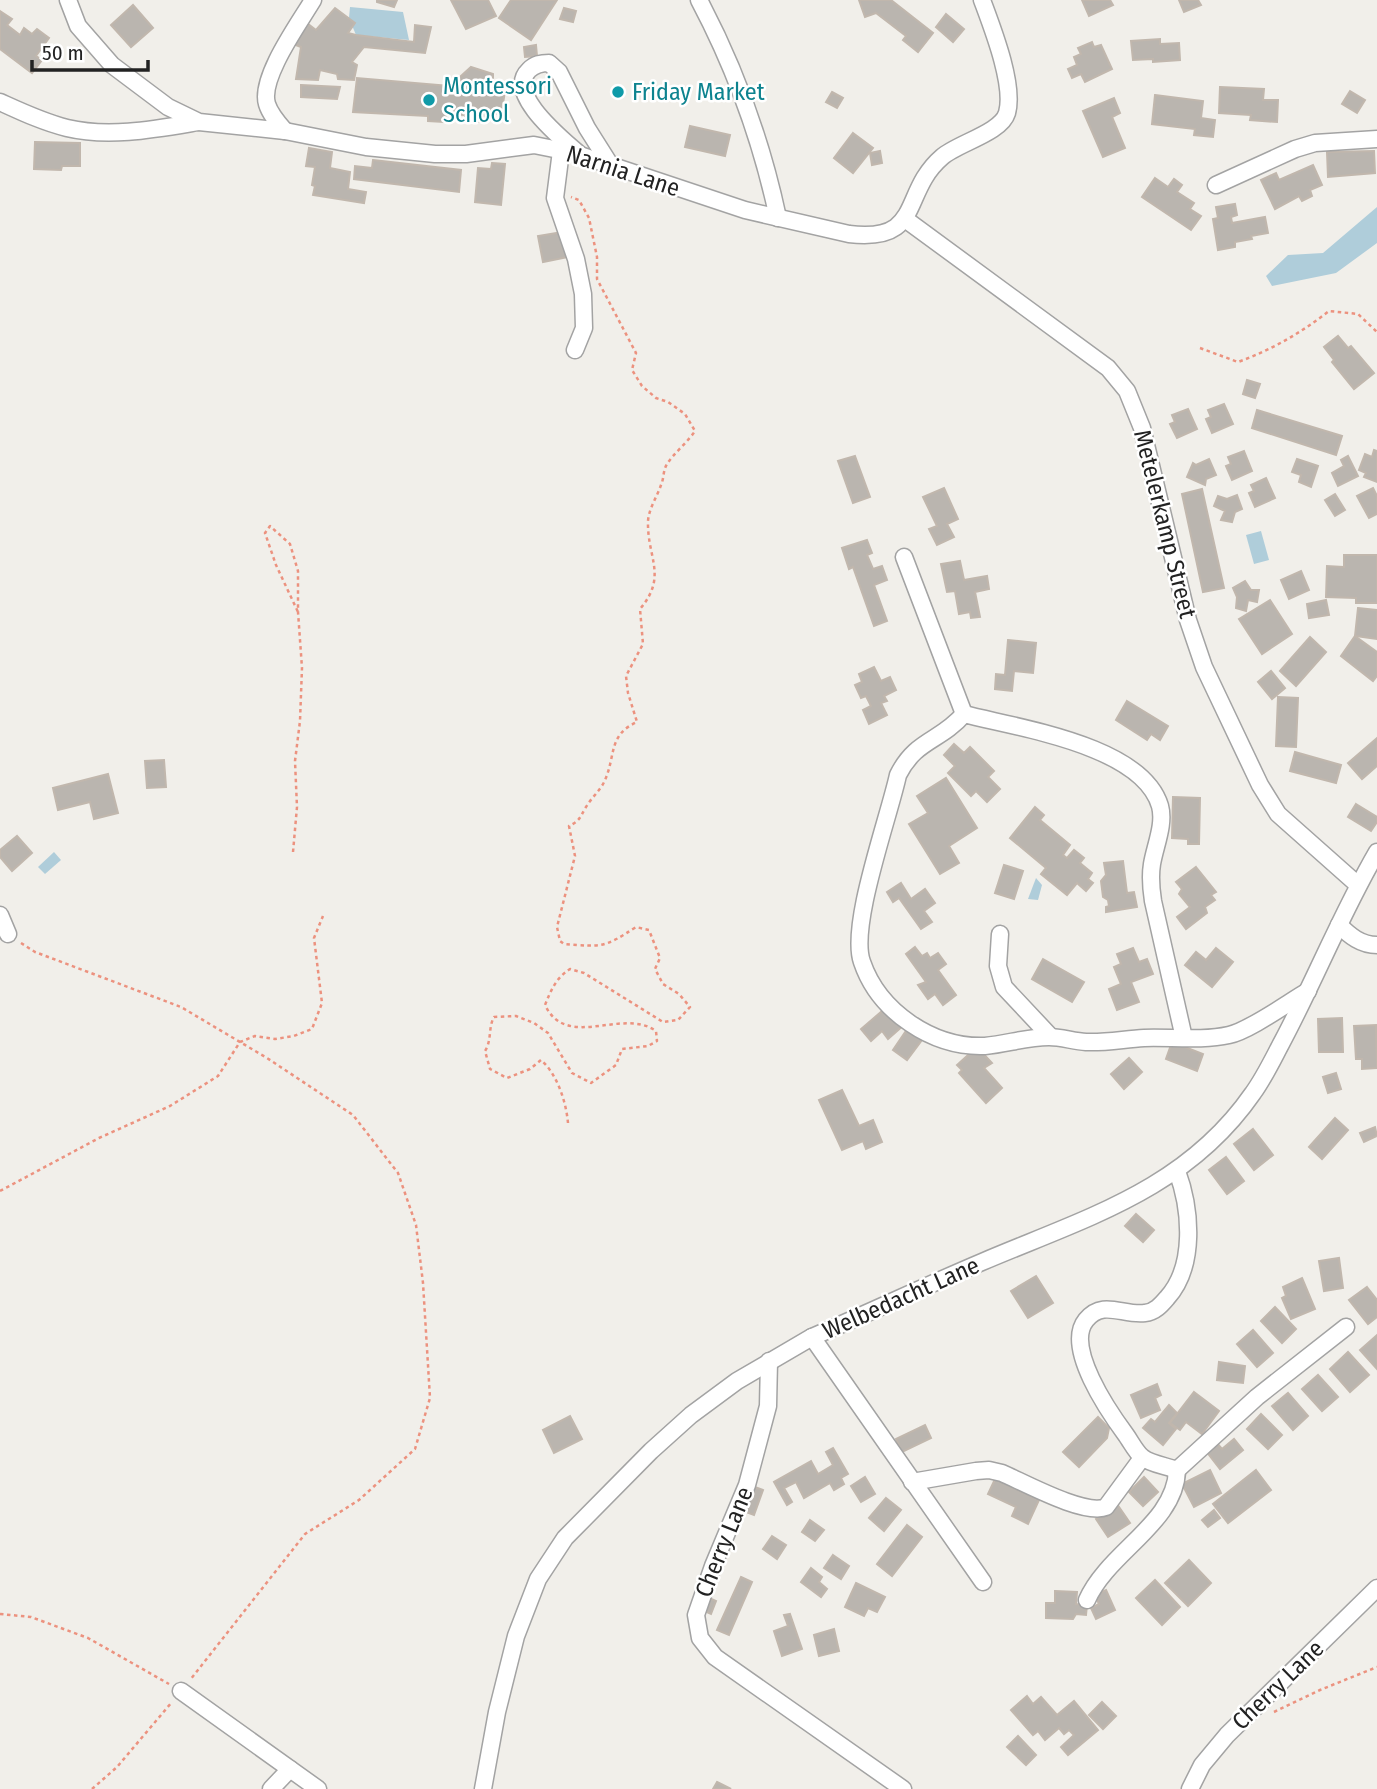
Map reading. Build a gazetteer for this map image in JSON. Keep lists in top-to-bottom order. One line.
{"streets":{"street":["Narnia Lane","Metelerkamp Street","Welbedacht Lane","Cherry Lane"]},"crossings":[["Narnia Lane","Metelerkamp Street"],["Metelerkamp Street","Welbedacht Lane"],["Welbedacht Lane","Cherry Lane"]],"places":["Friday Market","Montessori School"],"scale_bar":"50 m"}
